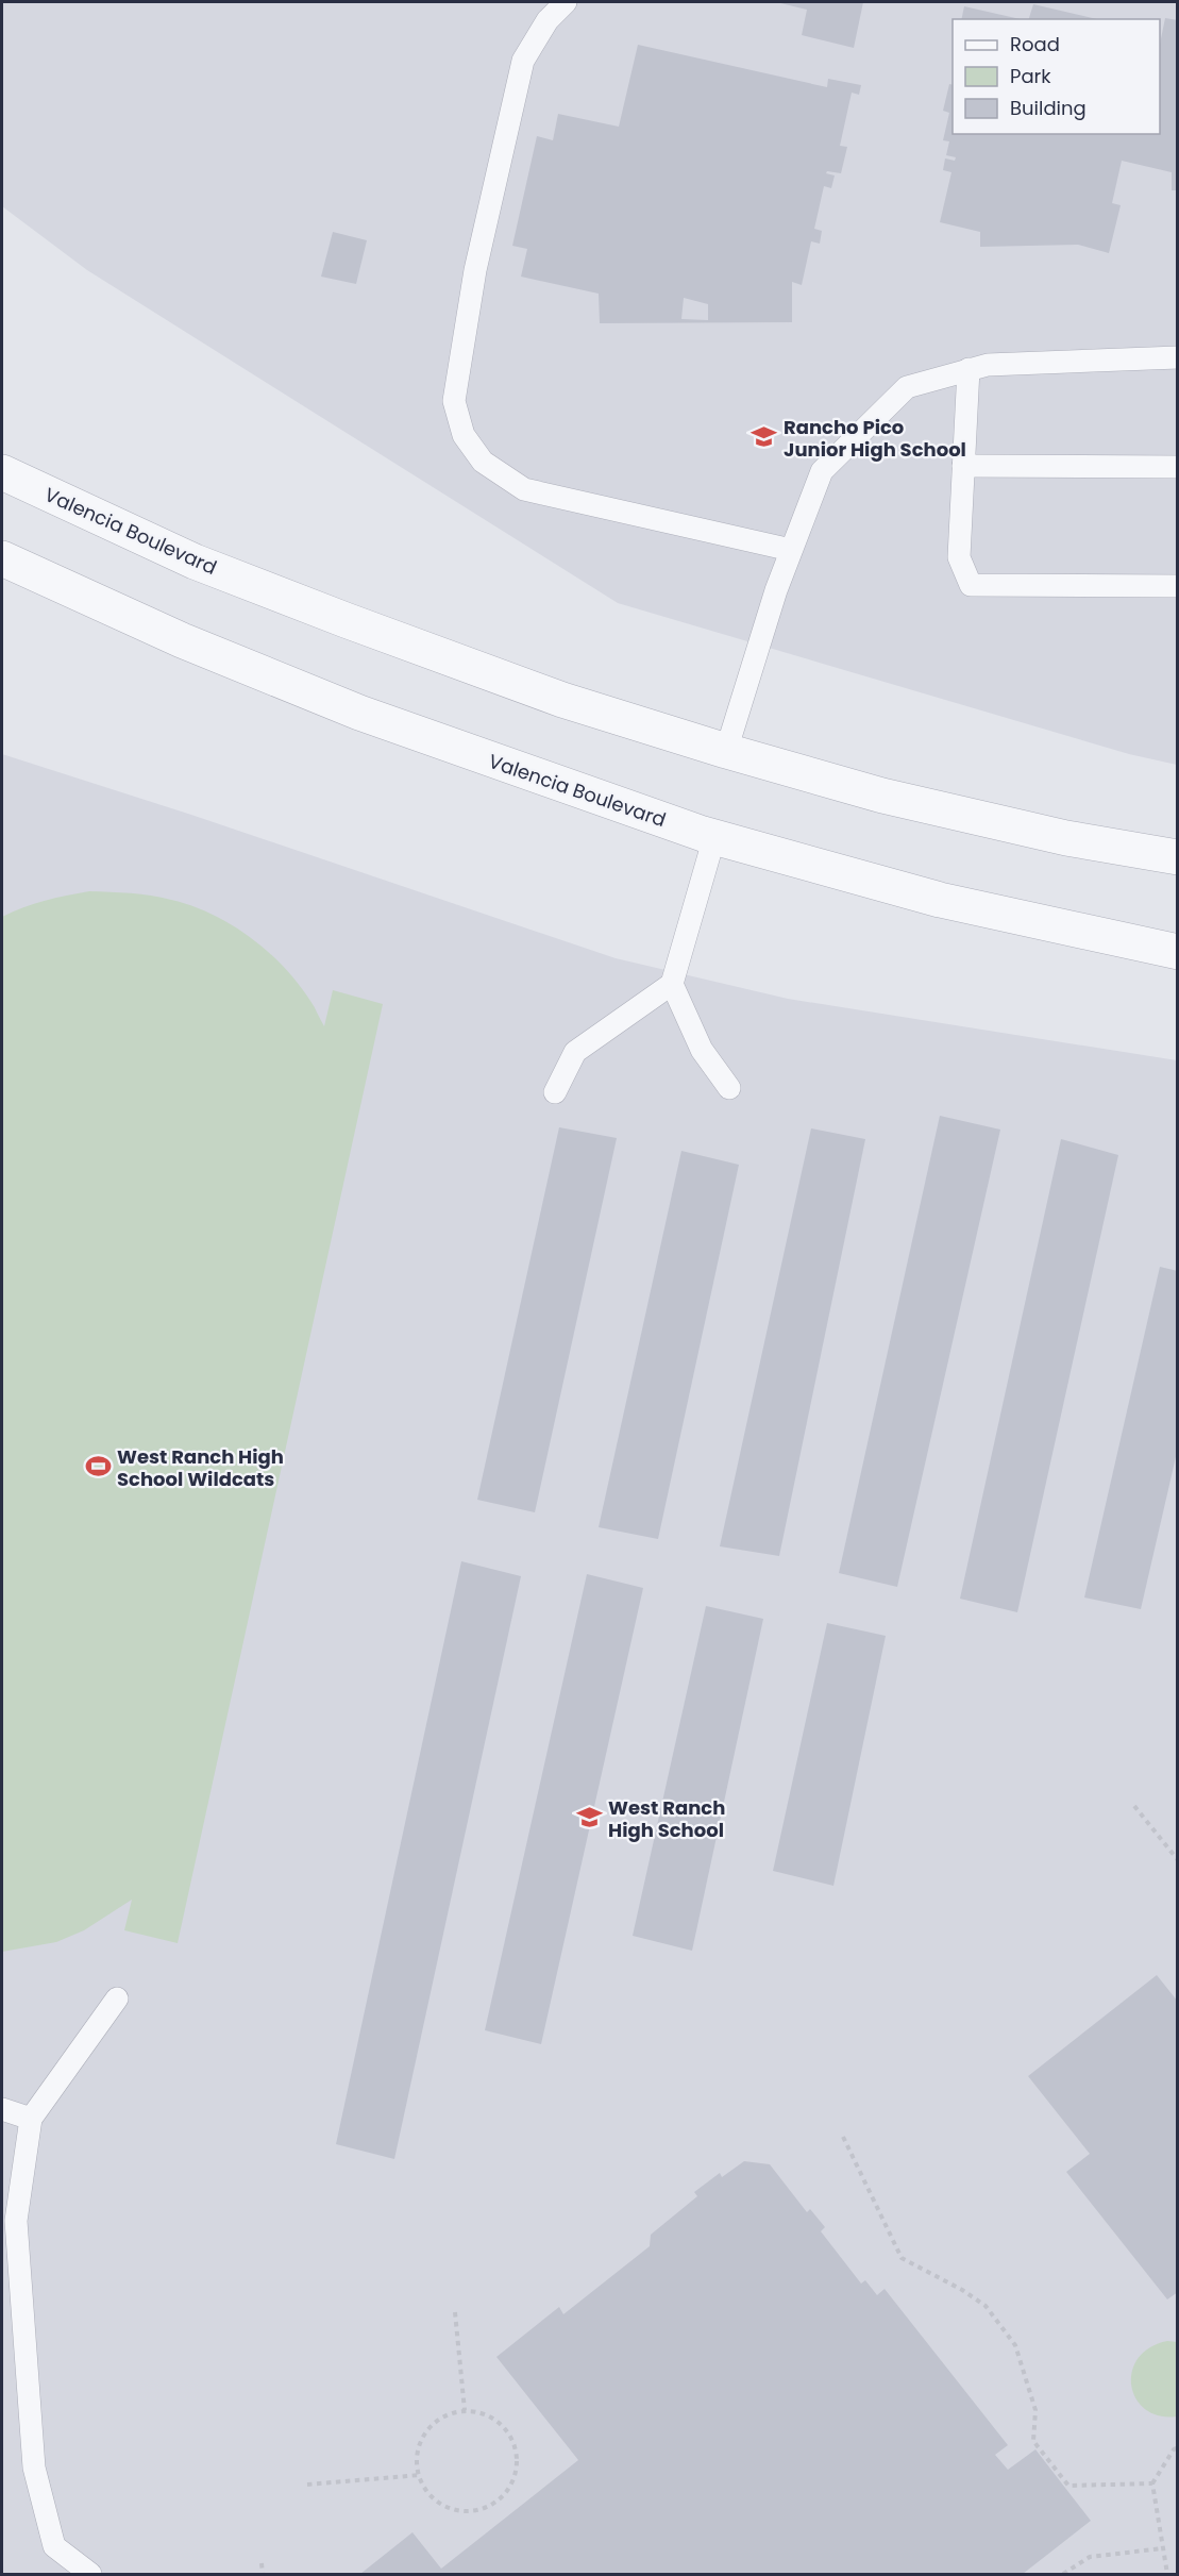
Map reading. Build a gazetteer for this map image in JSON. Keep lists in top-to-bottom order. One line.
{"streets":{"street":["Valencia Boulevard"]},"places":{"school or university":["Rancho Pico Junior High School","West Ranch High School"],"sports":["West Ranch High School Wildcats"]},"legend":["Road","Park","Building"]}
